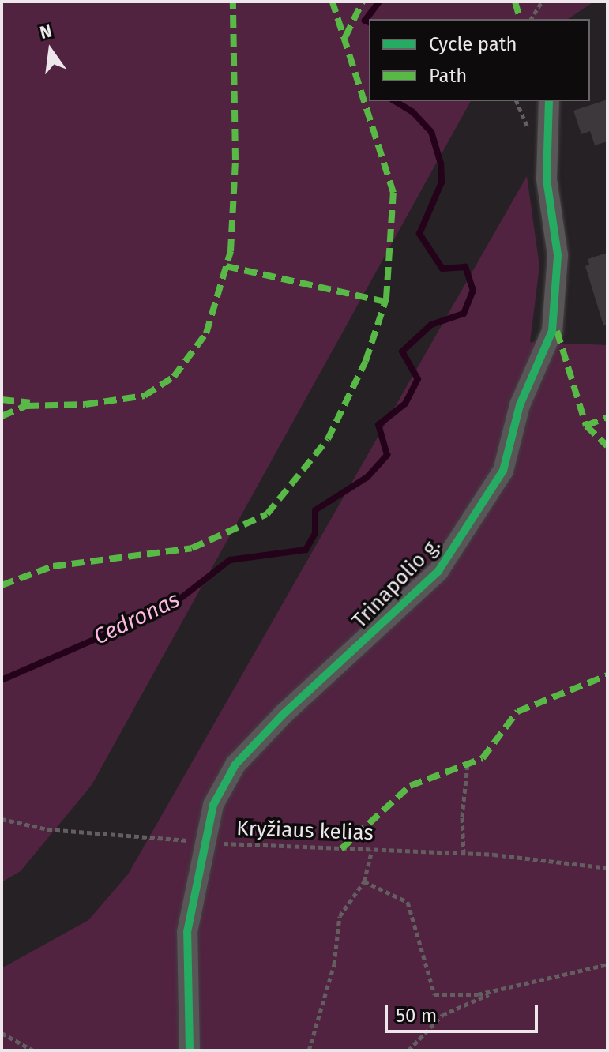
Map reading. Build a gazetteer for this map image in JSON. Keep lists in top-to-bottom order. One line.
{"streets":{"street":["Trinapolio g."],"path":["Kryžiaus kelias"]},"crossings":[["Trinapolio g.","Kryžiaus kelias"]],"water":["Cedronas"],"legend":["Cycle path","Path"],"scale_bar":"50 m","north":"top"}
